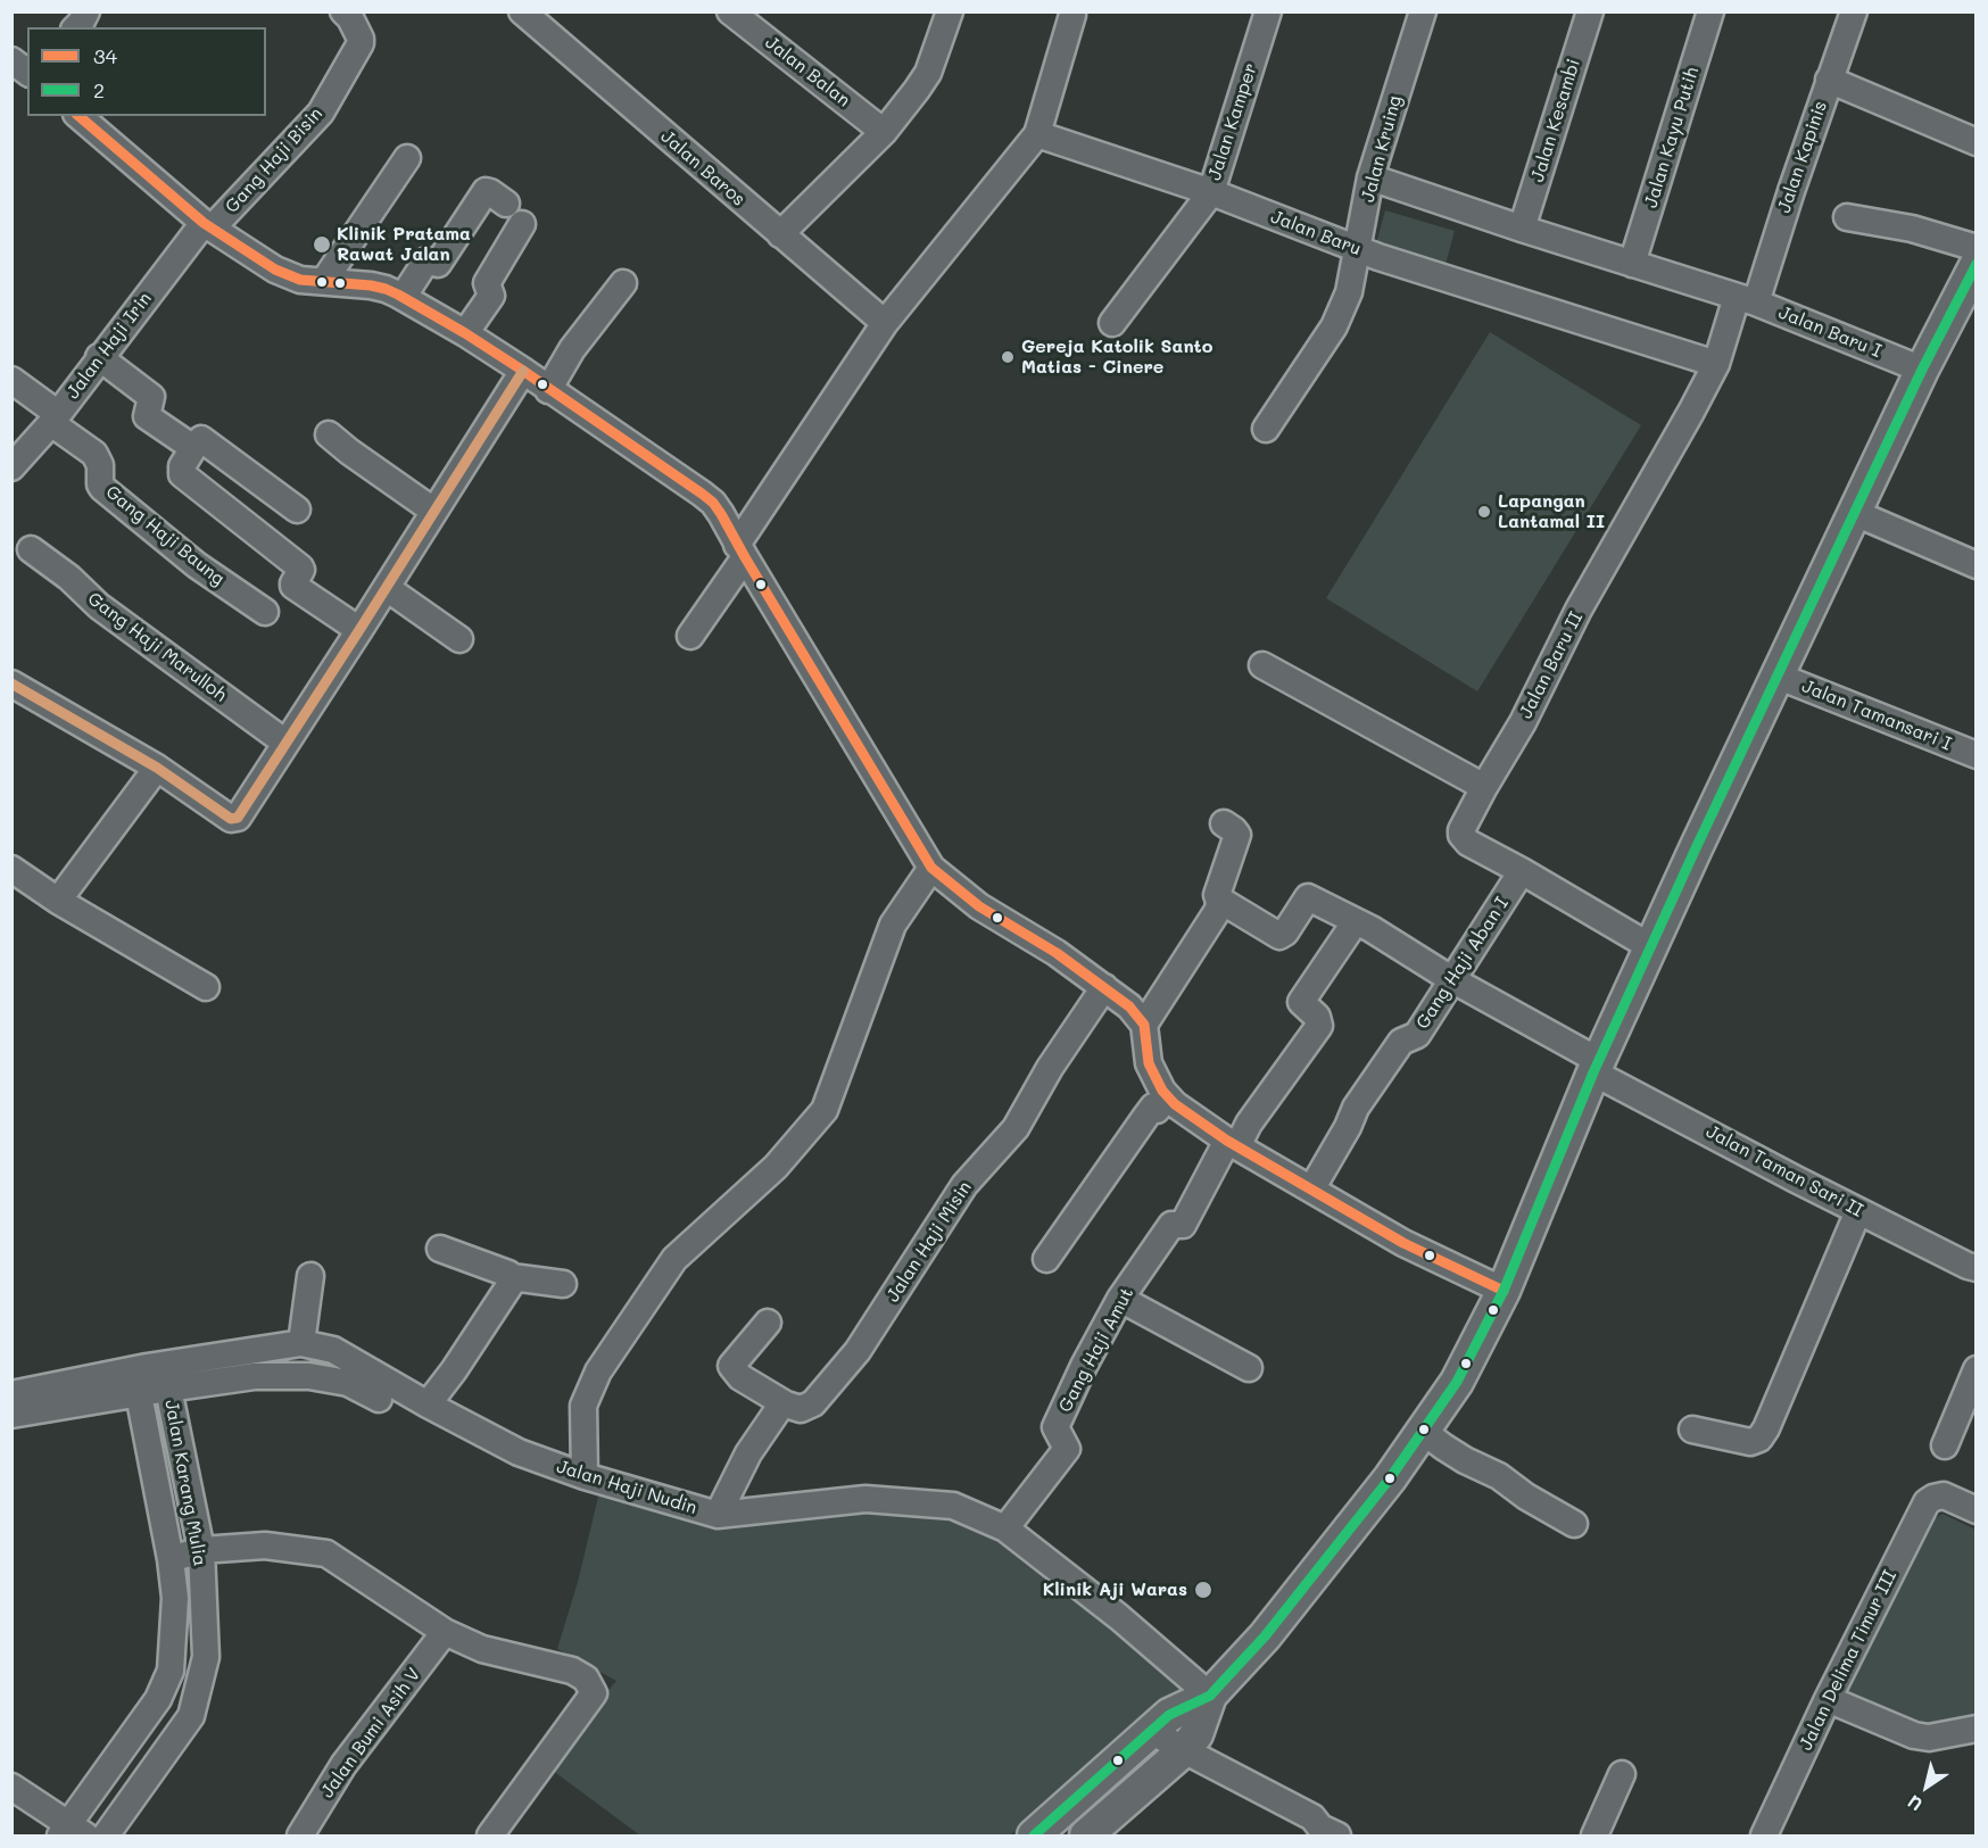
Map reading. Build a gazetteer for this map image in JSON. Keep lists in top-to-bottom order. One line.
{"streets":{"street":["Jalan Balan","Jalan Kesambi","Jalan Kamper","Jalan Kayu Putih","Jalan Kruing","Jalan Kapinis","Gang Haji Bisin","Jalan Baros","Jalan Baru","Jalan Baru I","Jalan Haji Irin","Gang Haji Baung","Gang Haji Marulloh","Jalan Baru II","Jalan Tamansari I","Gang Haji Aban I","Jalan Taman Sari II","Jalan Haji Misin","Gang Haji Amut","Jalan Karang Mulia","Jalan Haji Nudin","Jalan Delima Timur III","Jalan Bumi Asih V"]},"crossings":[["Jalan Kesambi","Jalan Baru I"],["Jalan Kamper","Jalan Baru"],["Jalan Kayu Putih","Jalan Baru I"],["Jalan Kruing","Jalan Baru"],["Jalan Kruing","Jalan Baru I"],["Jalan Kapinis","Jalan Baru I"],["Jalan Kapinis","Jalan Baru II"],["Gang Haji Bisin","Jalan Haji Irin"],["Jalan Baru","Jalan Baru II"],["Jalan Baru I","Jalan Baru II"],["Jalan Haji Irin","Gang Haji Baung"],["Jalan Baru II","Gang Haji Aban I"],["Gang Haji Aban I","Jalan Taman Sari II"],["Gang Haji Amut","Jalan Haji Nudin"]],"places":["Klinik Pratama Rawat Jalan","Gereja Katolik Santo Matias - Cinere","Lapangan Lantamal II","Klinik Aji Waras"],"lines":["transit line 34","transit line 2"],"legend":["34","2"],"north":"bottom left"}
